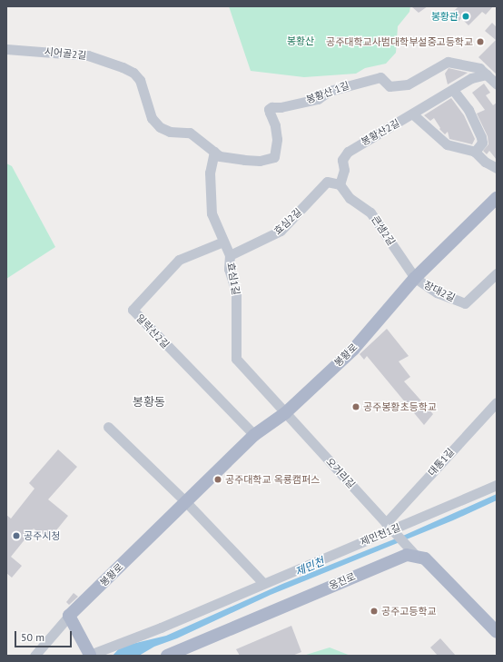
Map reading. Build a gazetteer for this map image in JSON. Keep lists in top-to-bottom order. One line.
{"streets":{"main road":["봉황로","웅진로"],"street":["시어골2길","봉황산 1길","봉황산2길","효심2길","큰샘2길","효심1길","장대2길","일락산2길","대통1길","오거리길","제민천1길"]},"crossings":[["시어골2길","봉황산 1길"],["시어골2길","효심1길"],["봉황산 1길","봉황산2길"],["봉황산 1길","효심1길"],["봉황산2길","효심2길"],["봉황산2길","큰샘2길"],["효심2길","큰샘2길"],["효심2길","효심1길"],["큰샘2길","장대2길"],["큰샘2길","봉황로"],["효심1길","일락산2길"],["효심1길","봉황로"],["효심1길","오거리길"],["장대2길","봉황로"],["일락산2길","봉황로"],["봉황로","오거리길"],["대통1길","오거리길"],["대통1길","제민천1길"],["오거리길","제민천1길"],["오거리길","웅진로"]],"districts":["봉황동"],"water":["제민천"],"parks":["봉황산"],"places":["봉황관","공주대학교사범대학부설중고등학교","공주봉황초등학교","공주대학교 옥룡캠퍼스","공주시청","공주고등학교"],"scale_bar":"50 m"}
